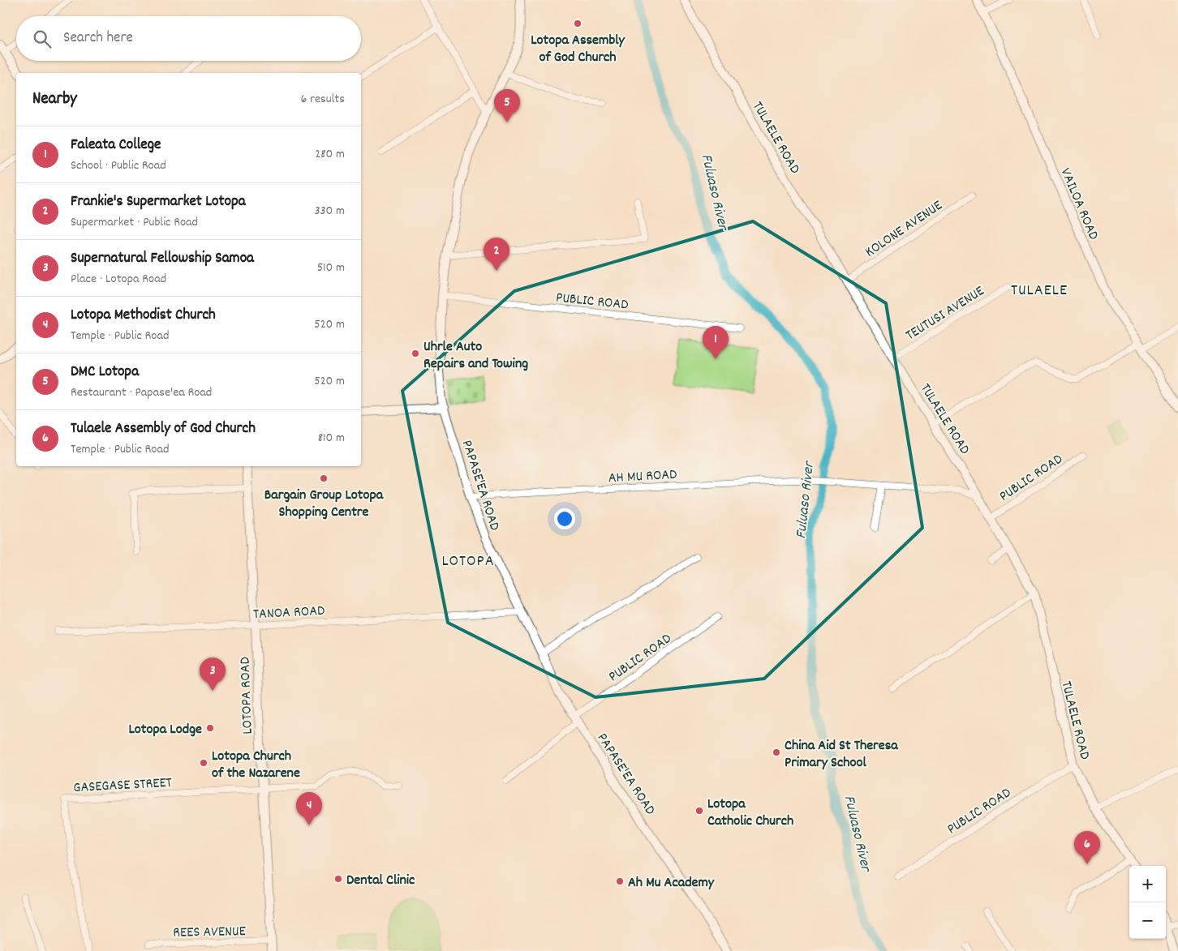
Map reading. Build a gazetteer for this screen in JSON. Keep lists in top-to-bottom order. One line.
{"streets":{"street":["TULAELE ROAD","VAILOA ROAD","KOLONE AVENUE","PUBLIC ROAD","TEUTUSI AVENUE","AH MU ROAD","PAPASE'EA ROAD","TANOA ROAD","LOTOPA ROAD","GASEGASE STREET","REES AVENUE"]},"crossings":[["TULAELE ROAD","KOLONE AVENUE"],["TULAELE ROAD","PUBLIC ROAD"],["TULAELE ROAD","TEUTUSI AVENUE"],["PUBLIC ROAD","PAPASE'EA ROAD"],["AH MU ROAD","PAPASE'EA ROAD"],["PAPASE'EA ROAD","TANOA ROAD"],["TANOA ROAD","LOTOPA ROAD"],["LOTOPA ROAD","GASEGASE STREET"],["LOTOPA ROAD","REES AVENUE"]],"districts":["TULAELE","LOTOPA"],"water":["Fuluaso River"],"places":["Lotopa Assembly of God Church","Uhrle Auto Repairs and Towing","Bargain Group Lotopa Shopping Centre","Lotopa Lodge","China Aid St Theresa Primary School","Lotopa Church of the Nazarene","Lotopa Catholic Church","Dental Clinic","Ah Mu Academy"],"page":{"search":"Search here","heading":["Nearby","6 results"],"pins":["5","2","1","3","4","6"],"list":[{"mark":"1","name":"Faleata College","note":"School · Public Road","value":"280 m"},{"mark":"2","name":"Frankie's Supermarket Lotopa","note":"Supermarket · Public Road","value":"330 m"},{"mark":"3","name":"Supernatural Fellowship Samoa","note":"Place · Lotopa Road","value":"510 m"},{"mark":"4","name":"Lotopa Methodist Church","note":"Temple · Public Road","value":"520 m"},{"mark":"5","name":"DMC Lotopa","note":"Restaurant · Papase'ea Road","value":"520 m"},{"mark":"6","name":"Tulaele Assembly of God Church","note":"Temple · Public Road","value":"810 m"}],"map_buttons":["+","−"]}}
